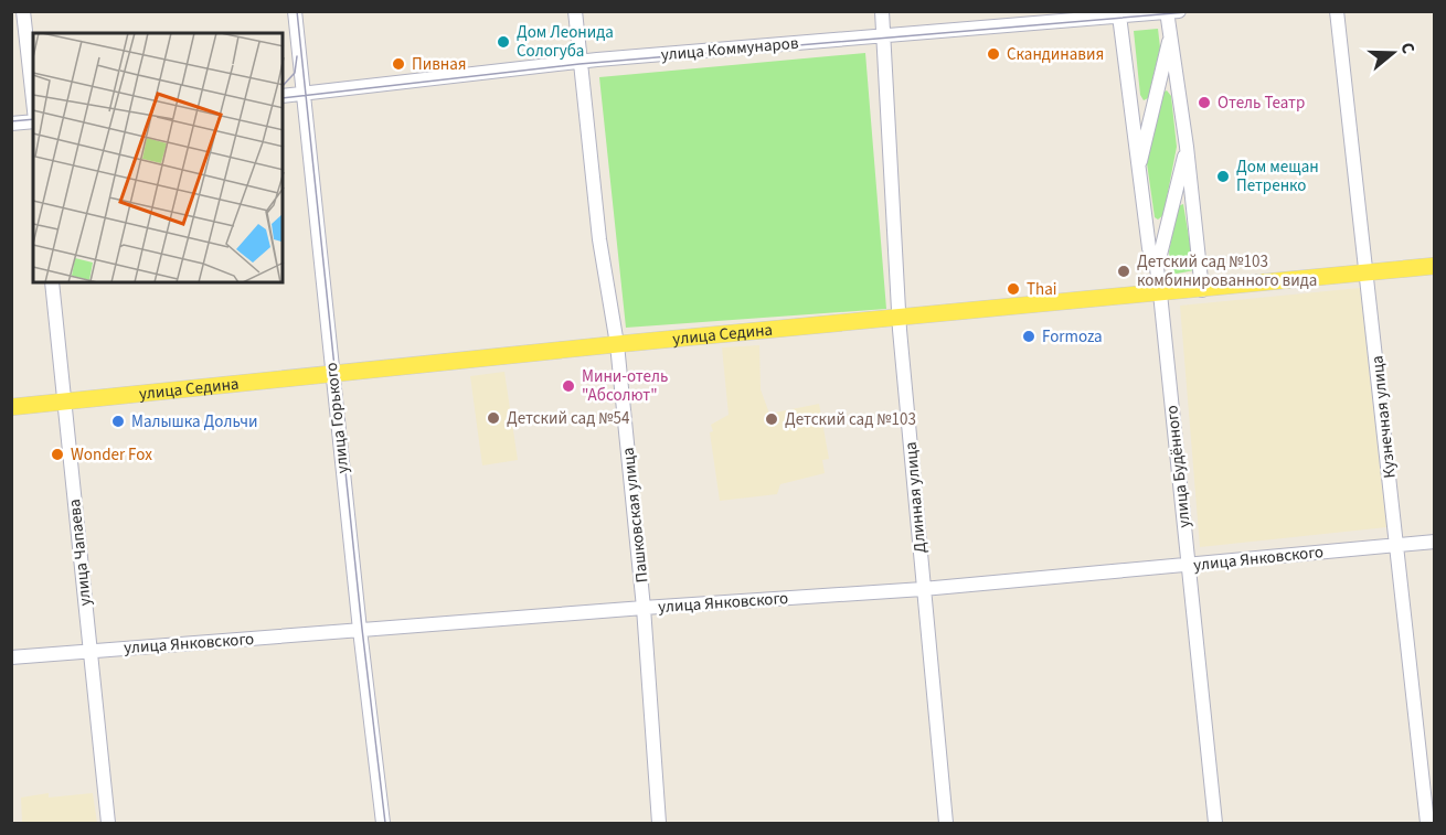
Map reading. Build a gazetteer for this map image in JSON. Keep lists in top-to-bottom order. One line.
{"streets":{"main road":["улица Седина"],"street":["улица Коммунаров","Кузнечная улица","улица Горького","улица Будённого","Длинная улица","Пашковская улица","улица Чапаева","улица Янковского"]},"crossings":[["улица Коммунаров","улица Горького"],["улица Коммунаров","улица Будённого"],["улица Коммунаров","Длинная улица"],["улица Коммунаров","Пашковская улица"],["улица Седина","Кузнечная улица"],["улица Седина","улица Горького"],["улица Седина","улица Будённого"],["улица Седина","Длинная улица"],["улица Седина","Пашковская улица"],["улица Седина","улица Чапаева"],["Кузнечная улица","улица Янковского"],["улица Горького","улица Янковского"],["улица Будённого","улица Янковского"],["Длинная улица","улица Янковского"],["Пашковская улица","улица Янковского"],["улица Чапаева","улица Янковского"]],"places":["Дом Леонида Сологуба","Скандинавия","Пивная","Отель Театр","Дом мещан Петренко","Детский сад №103 комбинированного вида","Thai","Formoza","Мини-отель \"Абсолют\"","Детский сад №54","Детский сад №103","Малышка Дольчи","Wonder Fox"],"north":"right"}
